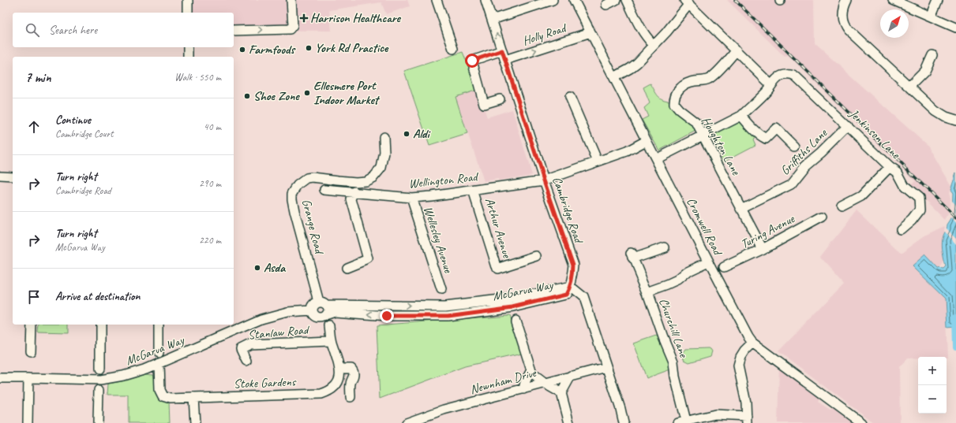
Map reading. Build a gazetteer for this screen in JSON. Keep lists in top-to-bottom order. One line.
{"streets":{"street":["Holly Road","Jenkinson Lane","Houghton Lane","Griffiths Lane","Wellington Road","Cambridge Road","Grange Road","Cromwell Road","Arthur Avenue","Turing Avenue","Wellesley Avenue","McGarva Way","Churchill Lane","Stanlaw Road","Newnham Drive","Stoke Gardens"]},"crossings":[["Holly Road","Cambridge Road"],["Holly Road","Cromwell Road"],["Jenkinson Lane","Griffiths Lane"],["Houghton Lane","Griffiths Lane"],["Houghton Lane","Turing Avenue"],["Wellington Road","Cambridge Road"],["Wellington Road","Cromwell Road"],["Wellington Road","Arthur Avenue"],["Wellington Road","Wellesley Avenue"],["Cambridge Road","McGarva Way"],["Grange Road","McGarva Way"],["Cromwell Road","Churchill Lane"],["McGarva Way","Stoke Gardens"],["Stanlaw Road","Stoke Gardens"]],"places":{"health":["Harrison Healthcare"],"other":["York Rd Practice","Farmfoods","Ellesmere Port Indoor Market","Shoe Zone","Aldi","Asda"]},"north":"top right","page":{"search":"Search here","heading":["7 min","Walk · 550 m"],"list":[["Continue","Cambridge Court","40 m"],["Turn right","Cambridge Road","290 m"],["Turn right","McGarva Way","220 m"],"Arrive at destination"],"map_buttons":["+","−"]}}
